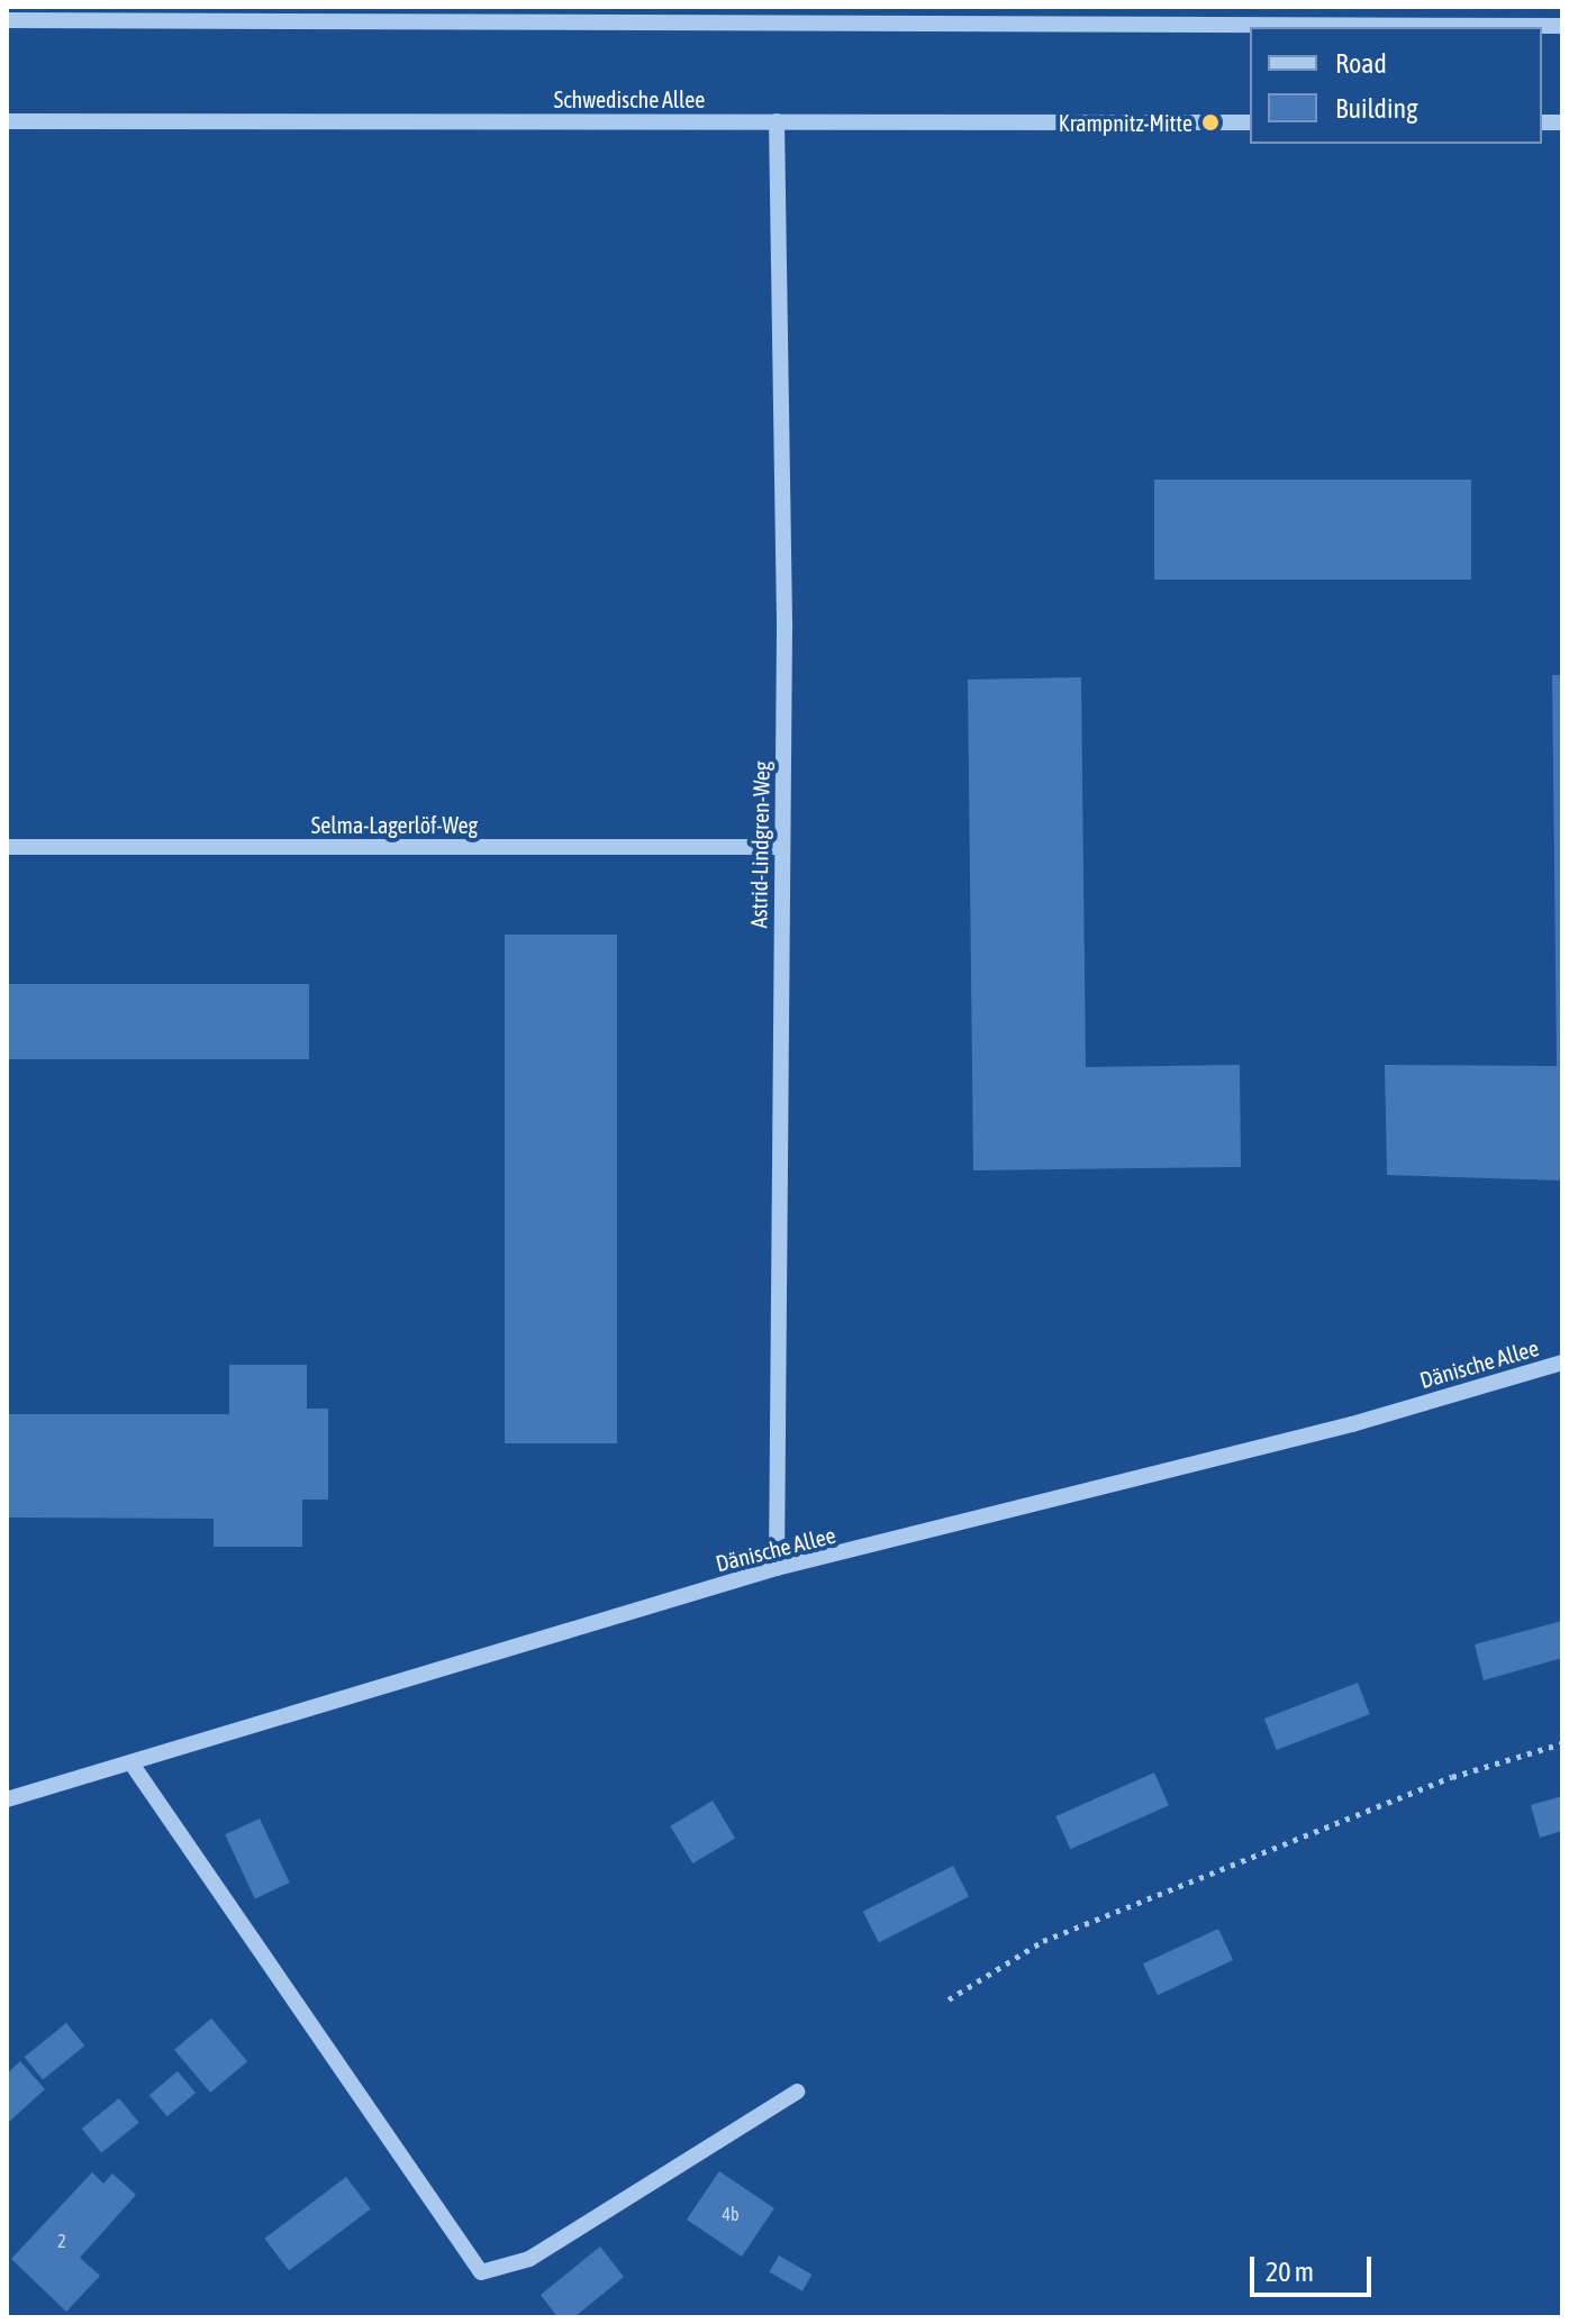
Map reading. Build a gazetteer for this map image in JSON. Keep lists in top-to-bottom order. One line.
{"streets":{"street":["Schwedische Allee","Selma-Lagerlöf-Weg","Astrid-Lindgren-Weg","Dänische Allee"]},"crossings":[["Schwedische Allee","Astrid-Lindgren-Weg"],["Selma-Lagerlöf-Weg","Astrid-Lindgren-Weg"],["Astrid-Lindgren-Weg","Dänische Allee"]],"places":["Krampnitz-Mitte"],"house_numbers":["4b","2"],"legend":["Road","Building"],"scale_bar":"20 m"}
